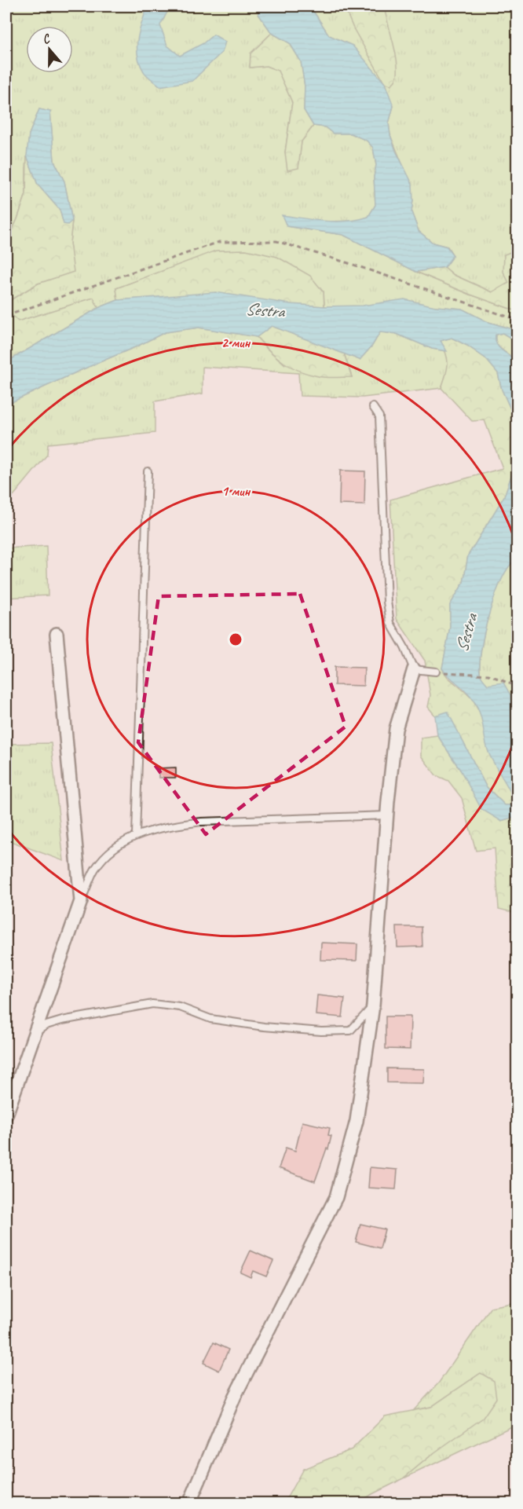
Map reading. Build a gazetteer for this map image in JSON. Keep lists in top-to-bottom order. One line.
{"water":["Sestra"],"north":"top","rings":["2 мин","1 мин"]}
